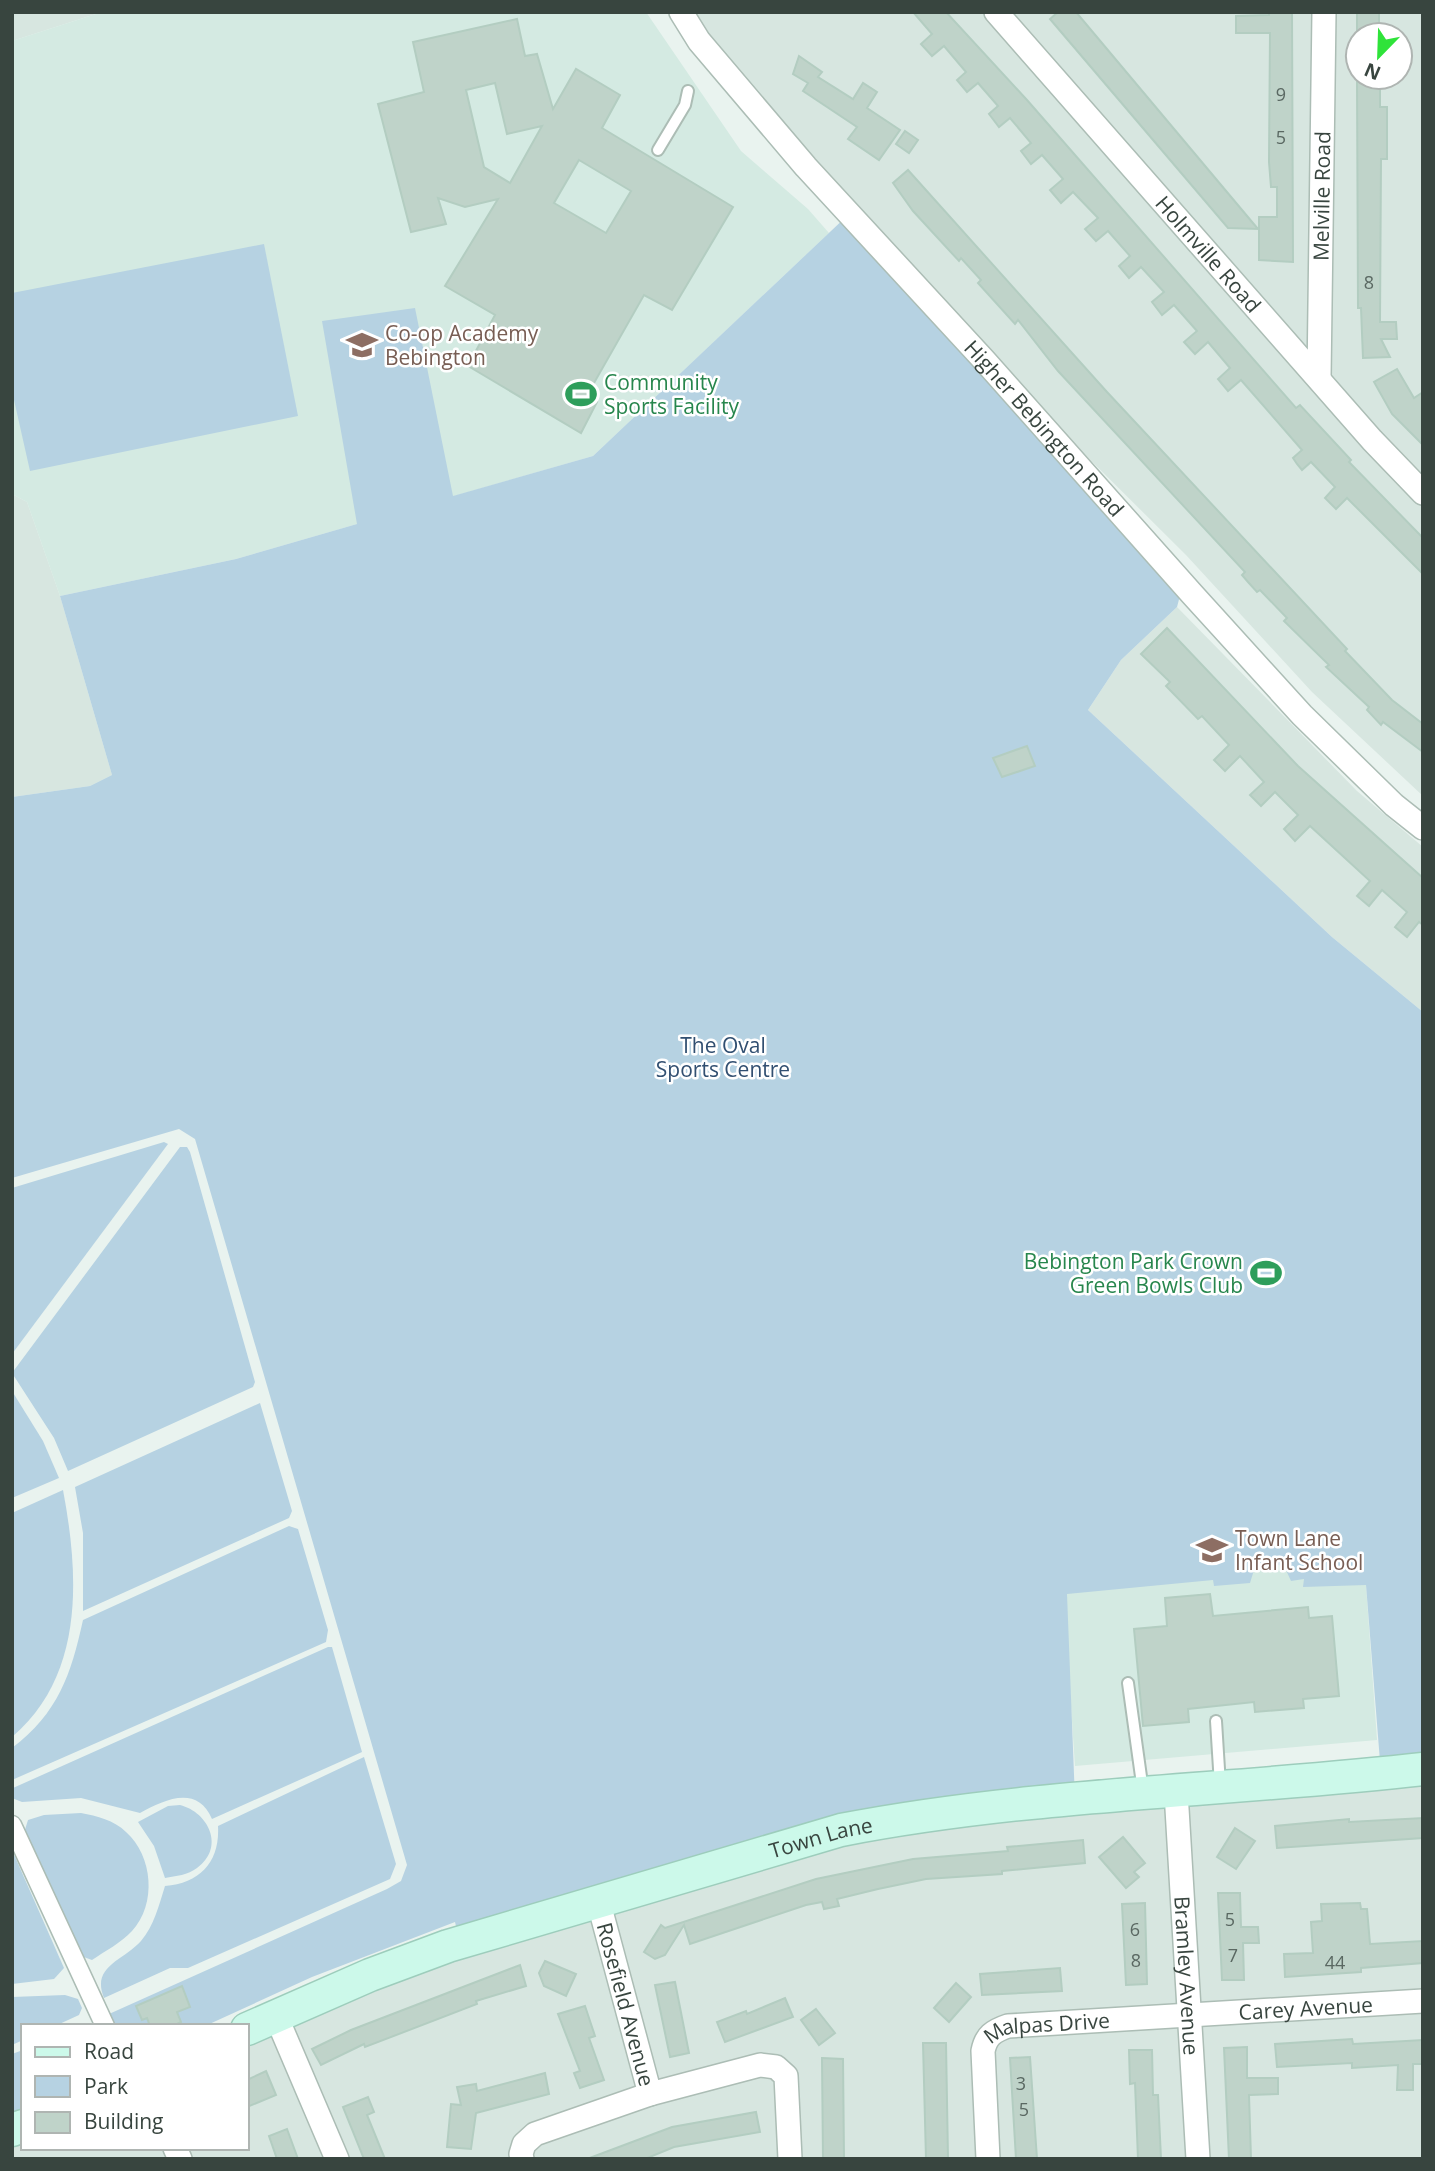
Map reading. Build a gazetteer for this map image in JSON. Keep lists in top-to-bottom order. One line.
{"streets":{"main road":["Town Lane"],"street":["Melville Road","Holmville Road","Higher Bebington Road","Bramley Avenue","Rosefield Avenue","Carey Avenue","Malpas Drive"]},"crossings":[["Melville Road","Holmville Road"],["Town Lane","Bramley Avenue"],["Town Lane","Rosefield Avenue"],["Bramley Avenue","Carey Avenue"],["Bramley Avenue","Malpas Drive"],["Carey Avenue","Malpas Drive"]],"parks":["The Oval Sports Centre"],"places":{"school or university":["Co-op Academy Bebington","Town Lane Infant School"],"sports":["Community Sports Facility","Bebington Park Crown Green Bowls Club"]},"house_numbers":["9","5","8","5","6","7","8","44","3","5"],"legend":["Road","Park","Building"],"north":"bottom left"}
